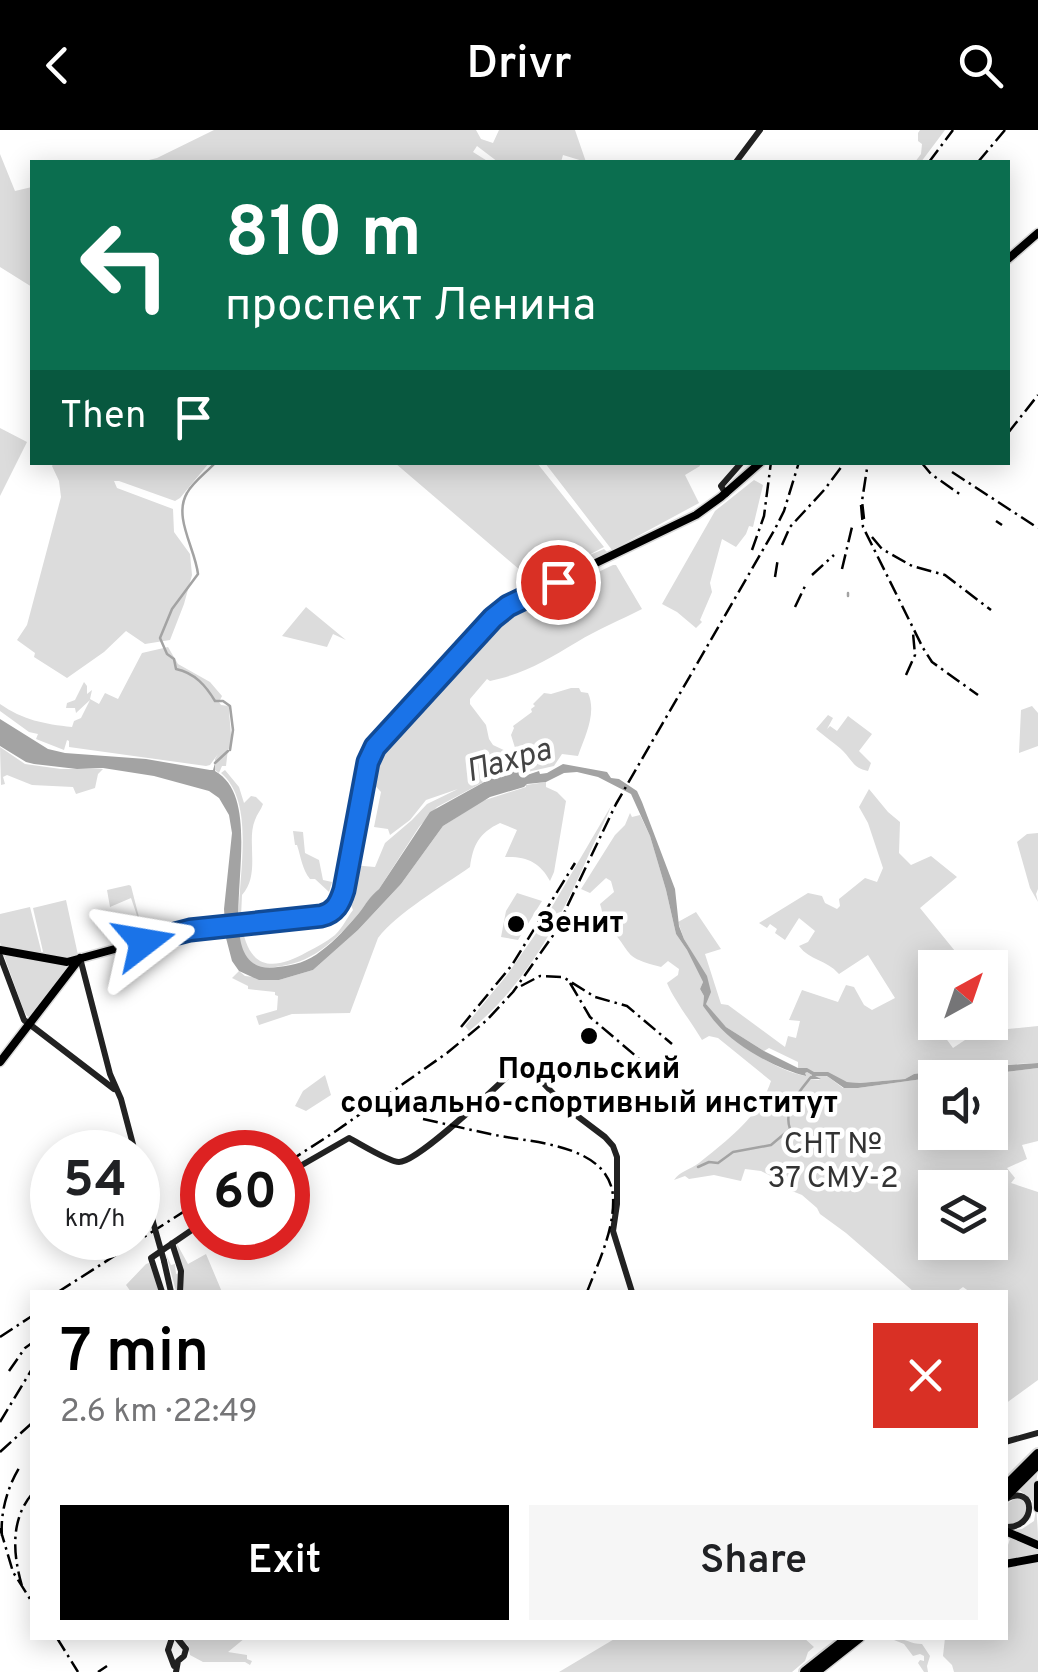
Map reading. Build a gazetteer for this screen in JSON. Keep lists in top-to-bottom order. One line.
{"water":["Пахра"],"parks":["СНТ № 37 СМУ-2"],"places":["Зенит","Подольский социально-спортивный институт"],"north":"top right","page":{"header":"Drivr","turn":["810 m","проспект Ленина"],"then":"Then","speed":"54 km/h","limit":"60","heading":["7 min","2.6 km · 22:49"],"buttons":["Exit","Share"]}}
